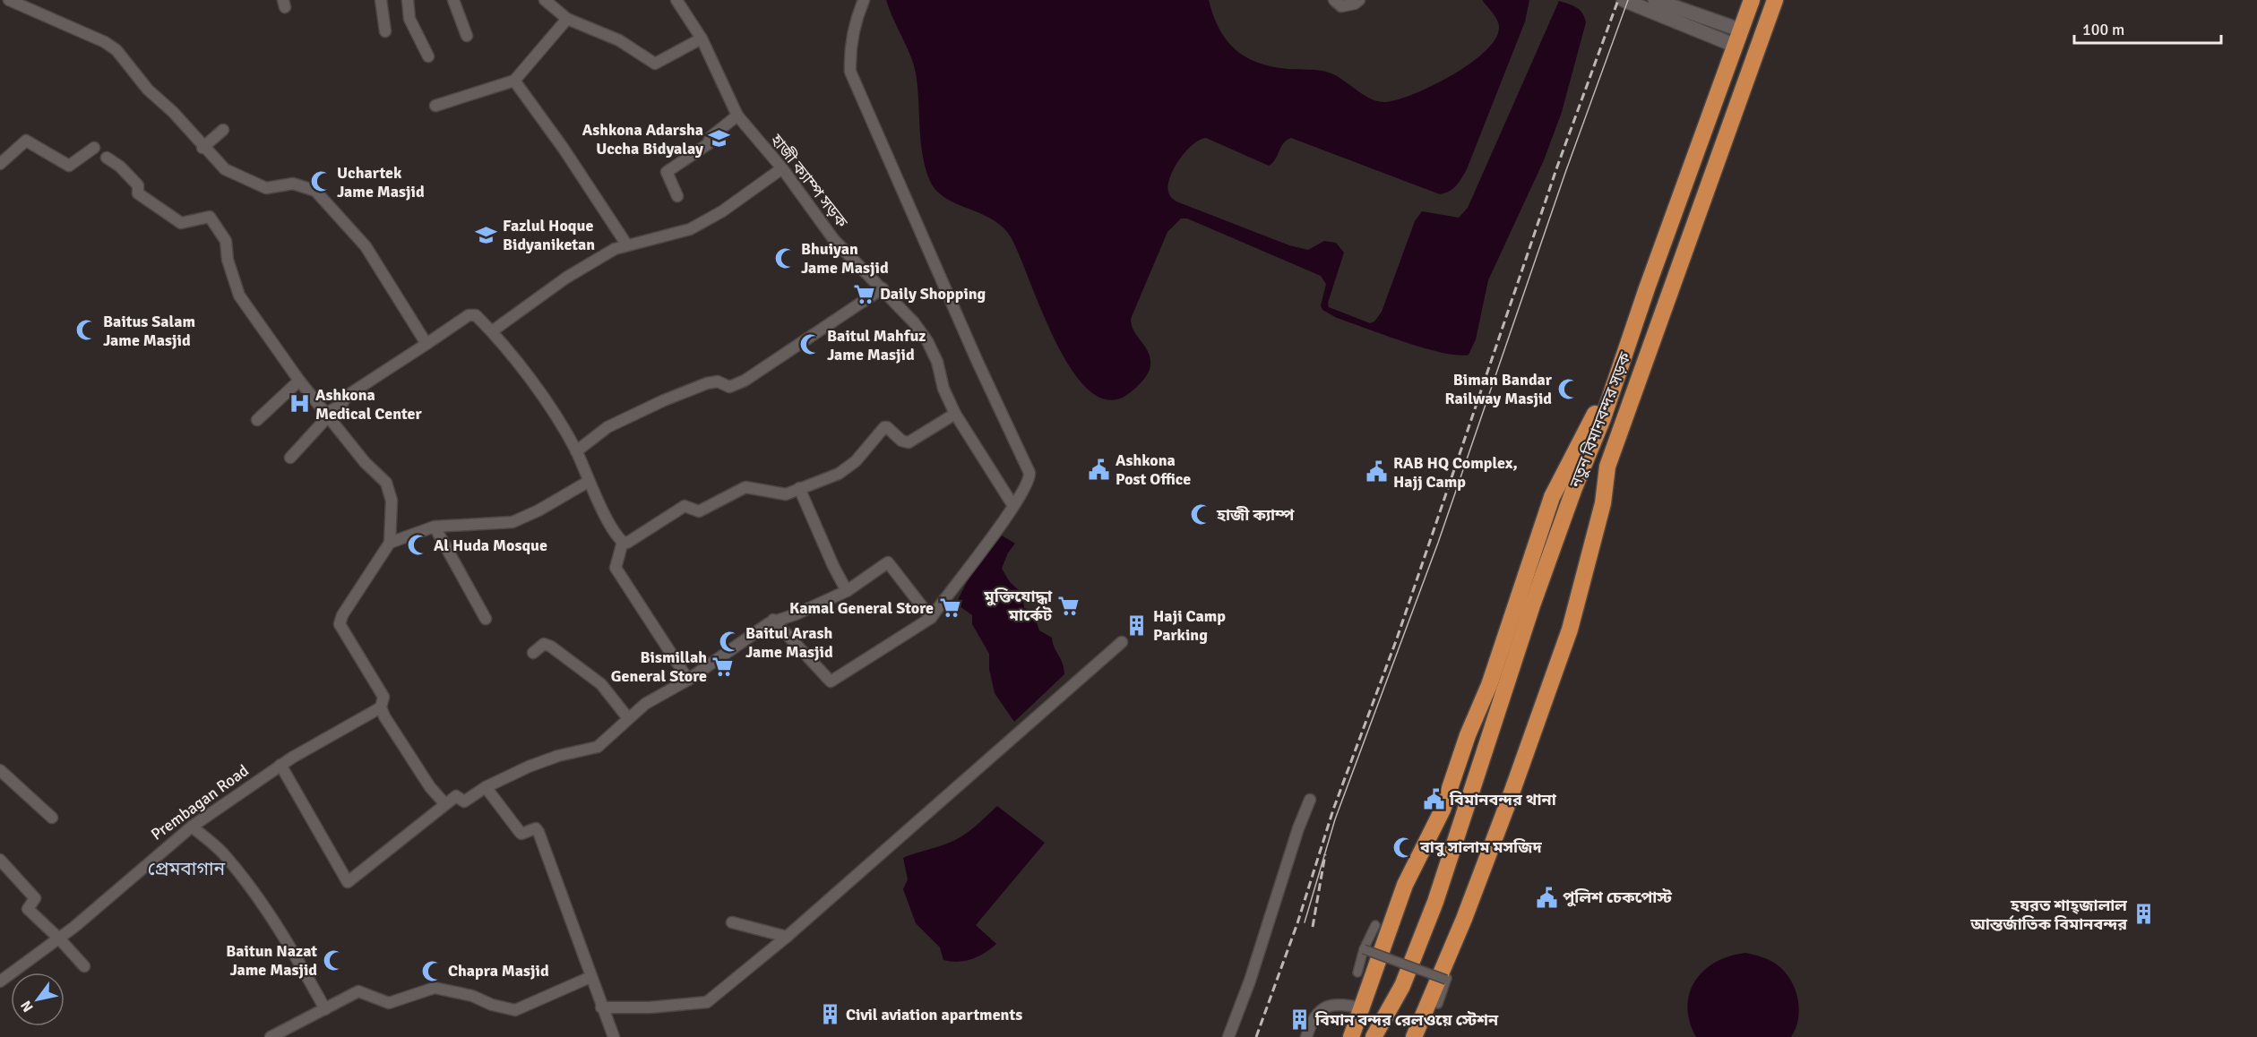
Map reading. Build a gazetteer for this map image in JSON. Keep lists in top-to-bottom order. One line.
{"streets":{"highway":["নতুন বিমানবন্দর সড়ক"],"street":["হাজী ক্যাম্প সড়ক","Prembagan Road"]},"districts":["প্রেমবাগান"],"places":{"school or university":["Ashkona Adarsha Uccha Bidyalay","Fazlul Hoque Bidyaniketan"],"mosque":["Uchartek Jame Masjid","Bhuiyan Jame Masjid","Baitus Salam Jame Masjid","Baitul Mahfuz Jame Masjid","Biman Bandar Railway Masjid","হাজী ক্যাম্প","Al Huda Mosque","Baitul Arash Jame Masjid","বাবু সালাম মসজিদ","Baitun Nazat Jame Masjid","Chapra Masjid"],"supermarket":["Daily Shopping","মুক্তিযোদ্ধা মার্কেট","Kamal General Store","Bismillah General Store"],"hospital":["Ashkona Medical Center"],"public building":["Ashkona Post Office","RAB HQ Complex, Hajj Camp","বিমানবন্দর থানা","পুলিশ চেকপোস্ট"],"building":["Haji Camp Parking","হযরত শাহ্‌জালাল আন্তর্জাতিক বিমানবন্দর","Civil aviation apartments","বিমান বন্দর রেলওয়ে স্টেশন"]},"scale_bar":"100 m","north":"bottom left"}
